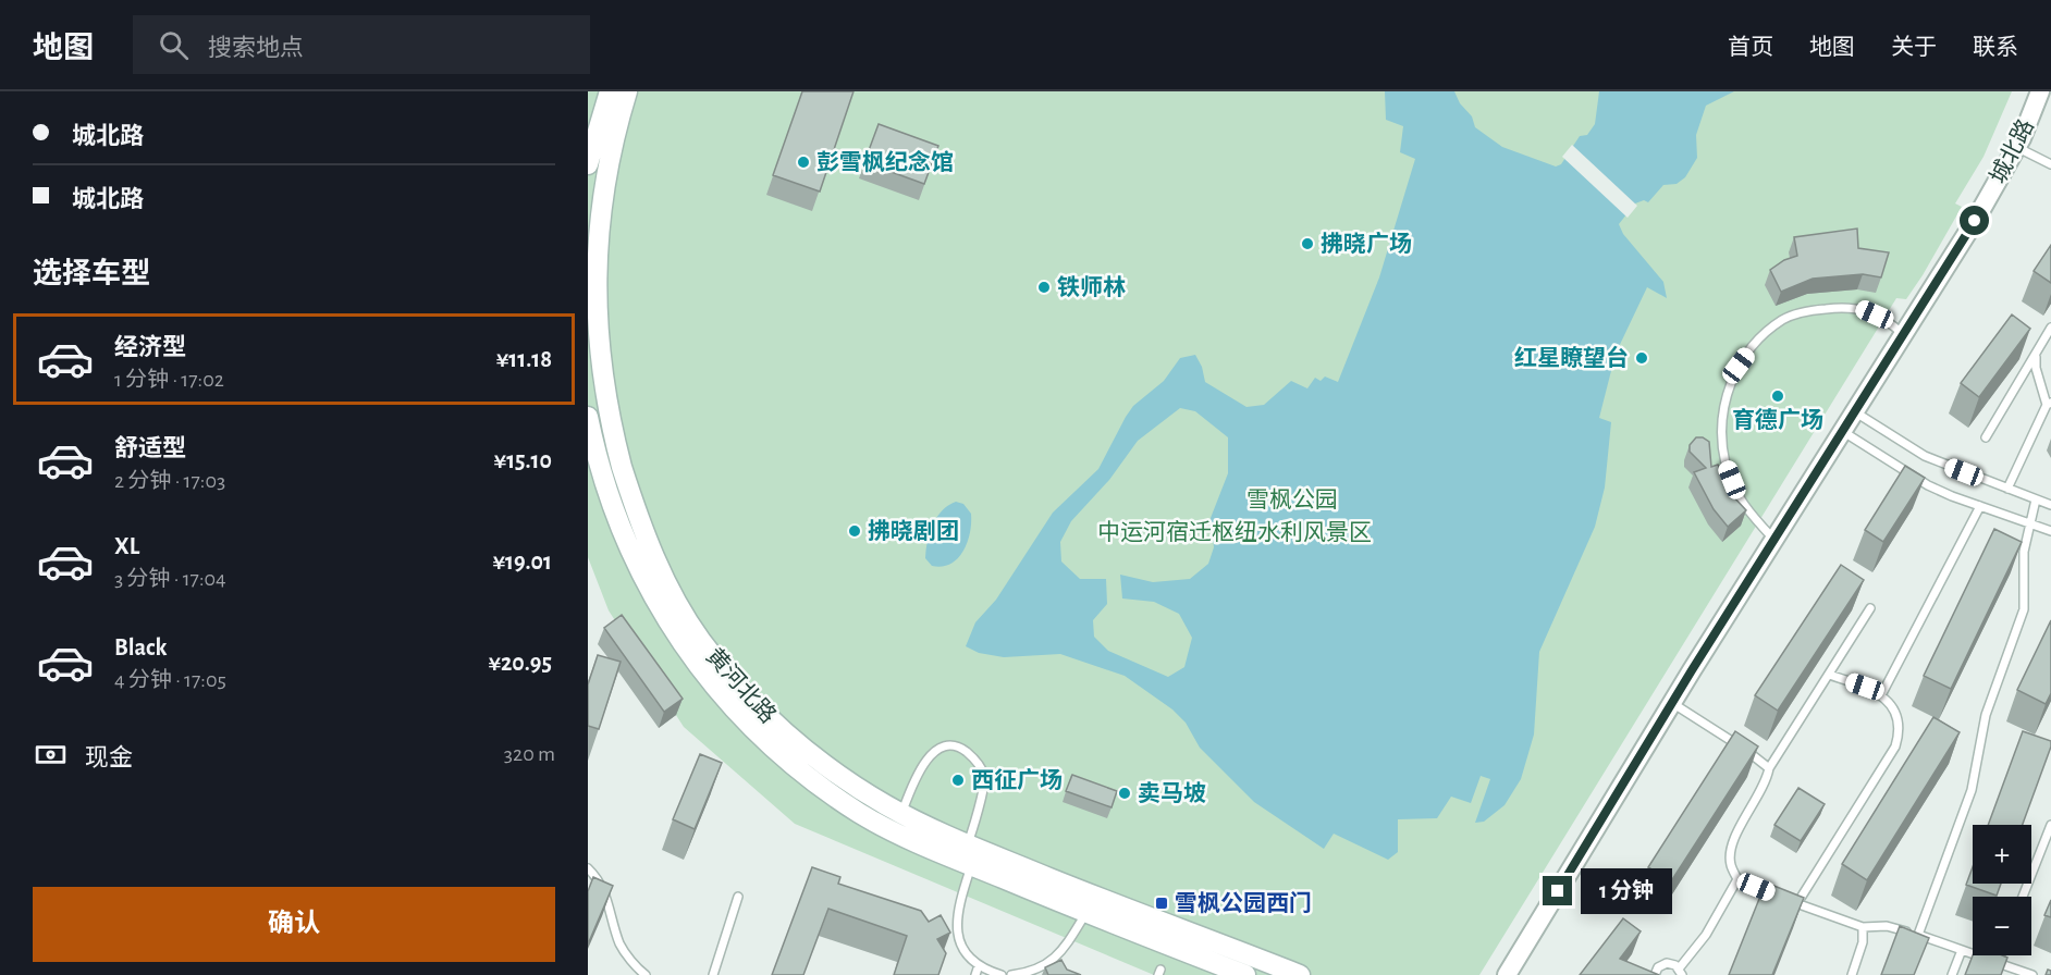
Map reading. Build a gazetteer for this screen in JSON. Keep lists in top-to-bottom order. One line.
{"streets":{"main road":["黄河北路"],"street":["城北路"]},"parks":["雪枫公园","中运河宿迁枢纽水利风景区"],"places":{"other":["彭雪枫纪念馆","拂晓广场","铁师林","红星瞭望台","育德广场","拂晓剧团","西征广场","卖马坡"],"transit":["雪枫公园西门"]},"page":{"header":"地图","search":"搜索地点","nav":["首页","地图","关于","联系"],"banner":["城北路","城北路"],"heading":"选择车型","list":[{"name":"经济型","note":"1 分钟 · 17:02","value":"¥11.18"},{"name":"舒适型","note":"2 分钟 · 17:03","value":"¥15.10"},{"name":"XL","note":"3 分钟 · 17:04","value":"¥19.01"},{"name":"Black","note":"4 分钟 · 17:05","value":"¥20.95"}],"pay":["现金","320 m"],"map_buttons":["+","−"],"bubble":"1 分钟","buttons":"确认"}}
